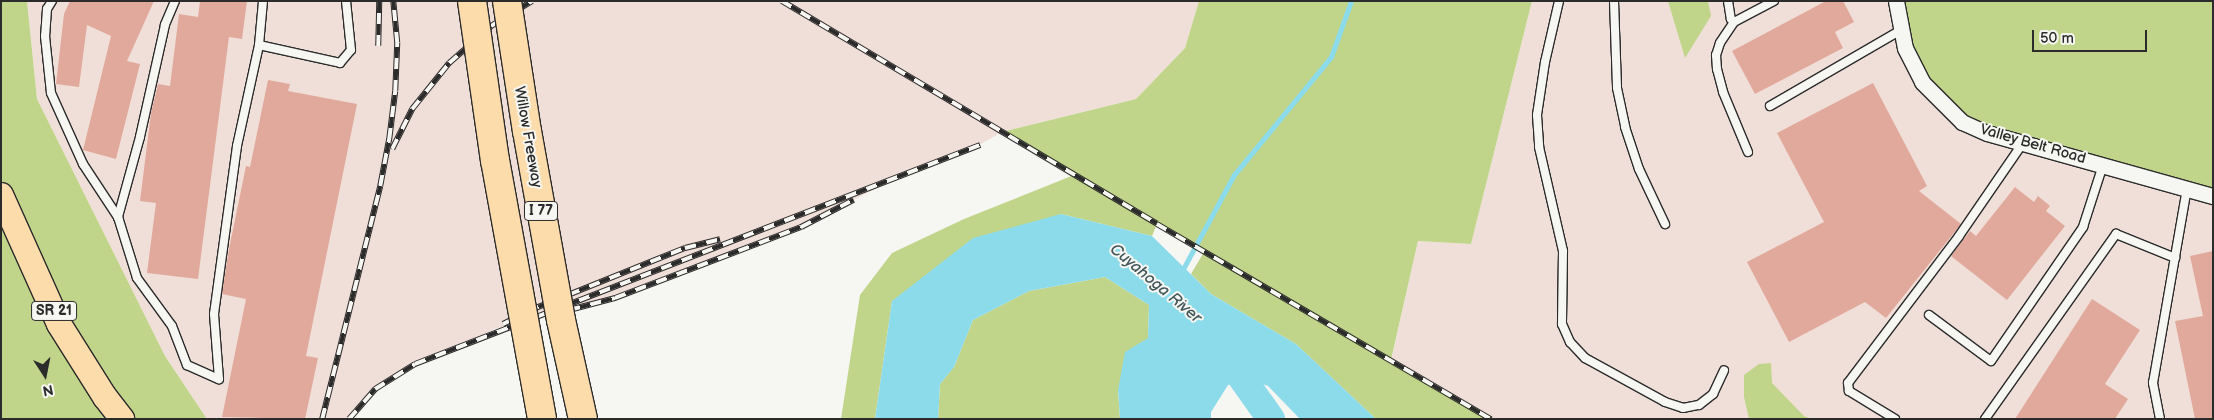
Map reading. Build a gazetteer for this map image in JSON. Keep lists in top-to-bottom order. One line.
{"streets":{"highway":["Willow Freeway","I 77"],"main road":["SR 21"],"street":["Valley Belt Road"]},"water":["Cuyahoga River"],"scale_bar":"50 m","north":"bottom"}
